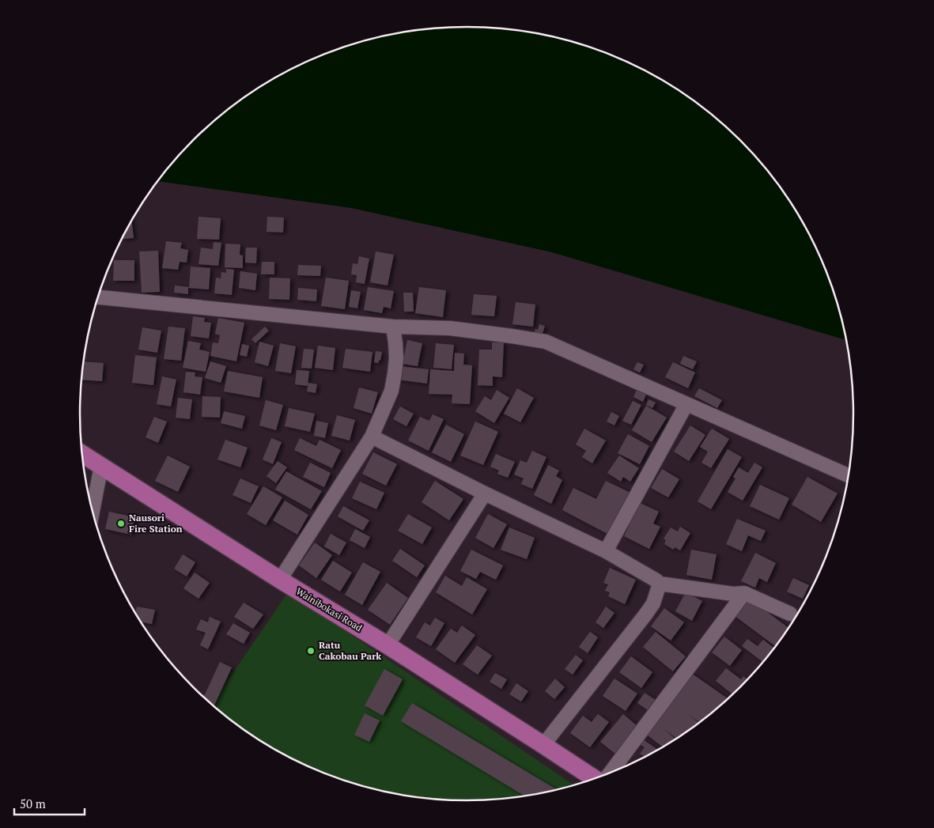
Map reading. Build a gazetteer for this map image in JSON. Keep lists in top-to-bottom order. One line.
{"streets":{"main road":["Wainibokasi Road"]},"places":["Nausori Fire Station","Ratu Cakobau Park"],"scale_bar":"50 m"}
